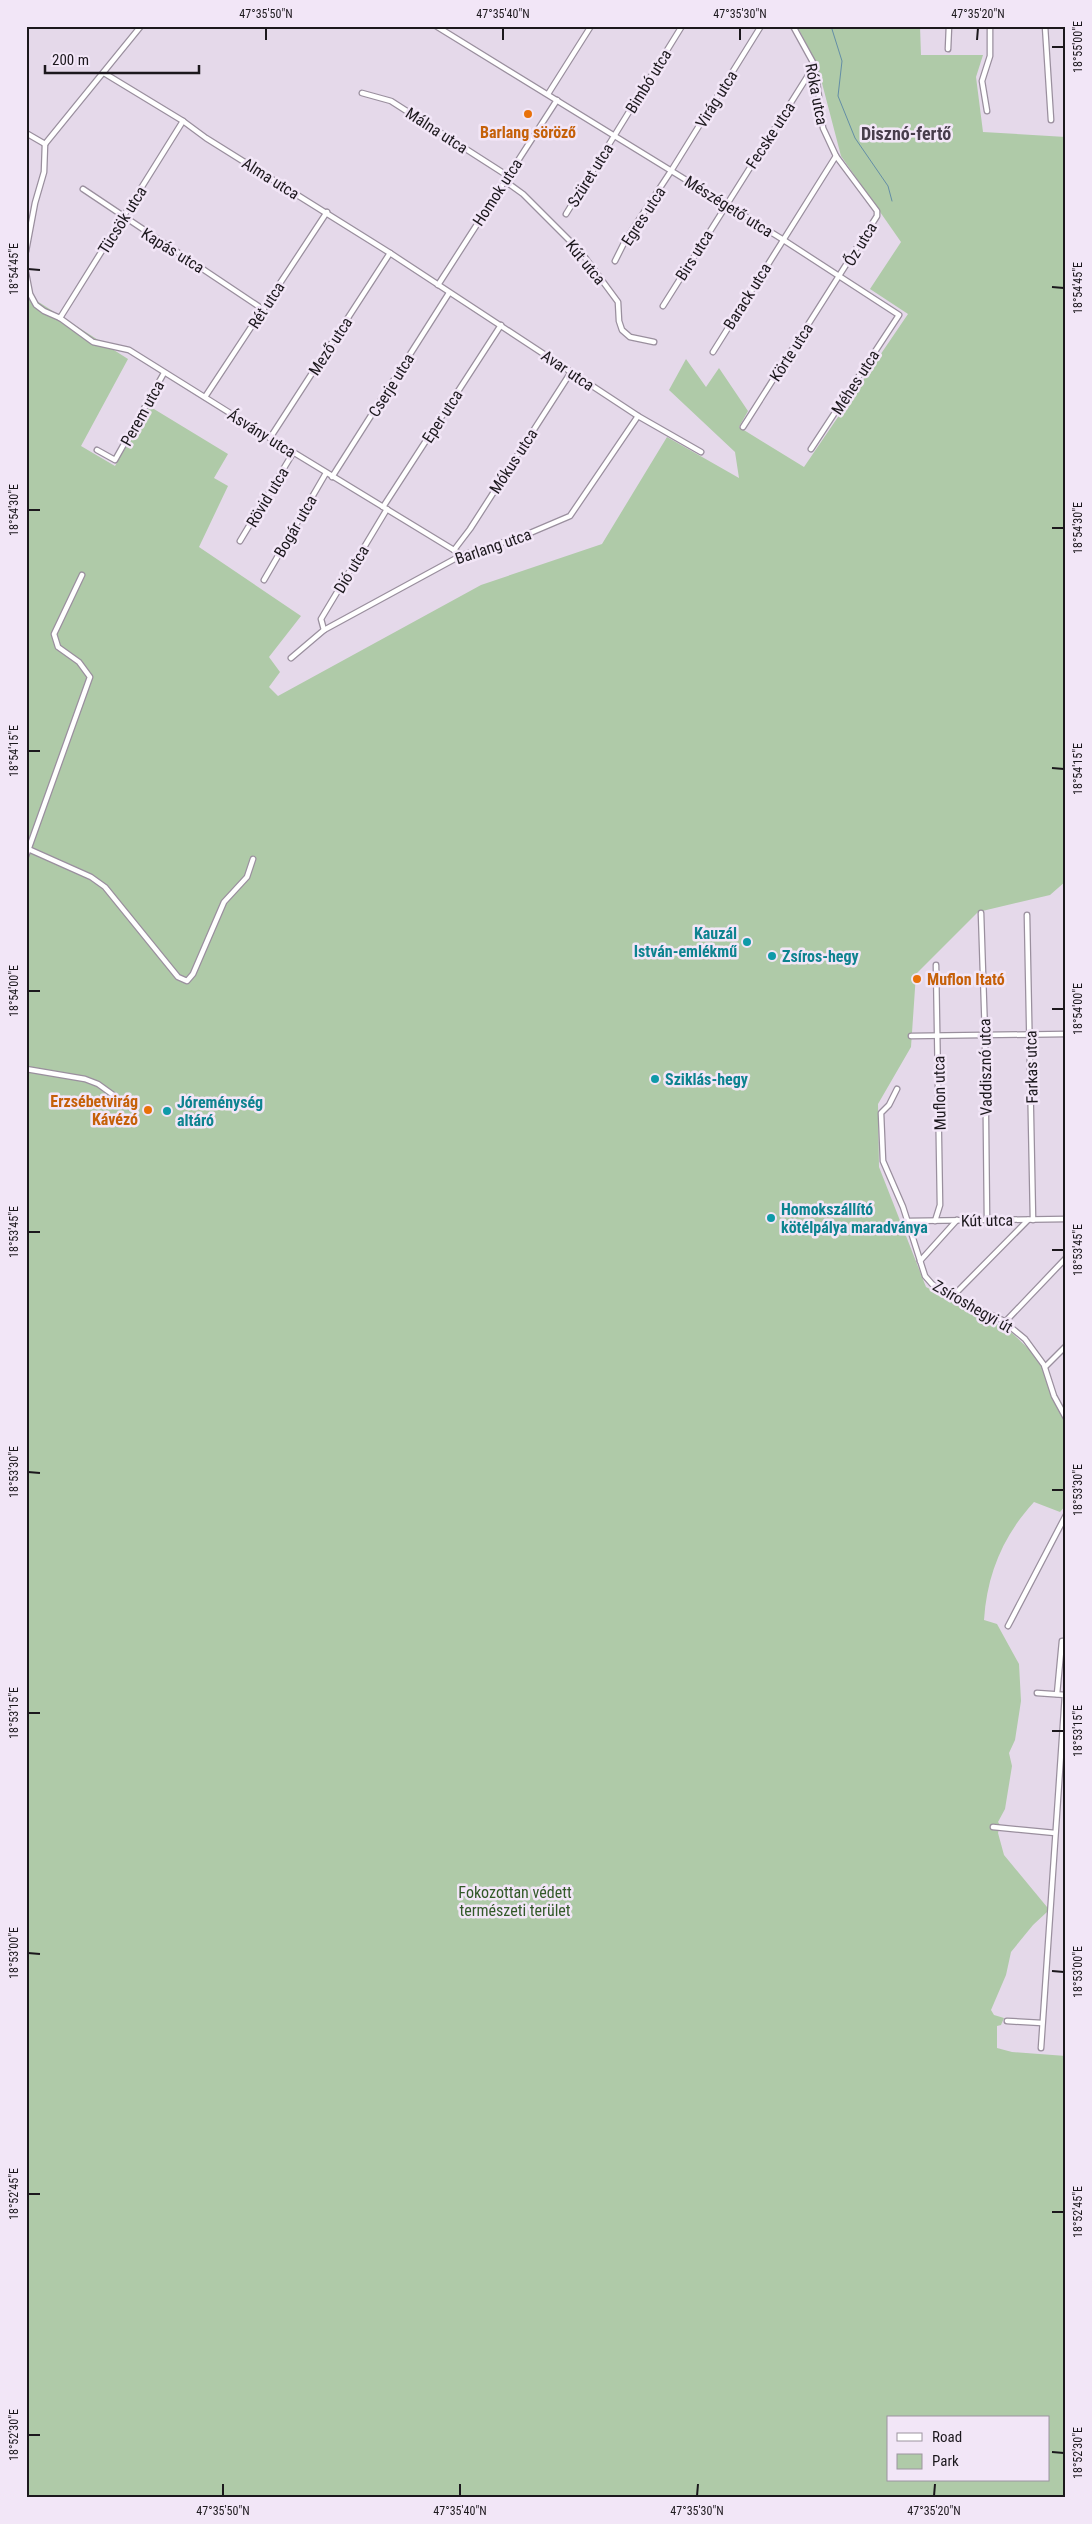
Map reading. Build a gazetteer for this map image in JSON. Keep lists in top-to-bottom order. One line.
{"streets":{"street":["Bimbó utca","Róka utca","Virág utca","Málna utca","Fecske utca","Szüret utca","Alma utca","Homok utca","Mészégető utca","Egres utca","Tücsök utca","Őz utca","Kapás utca","Birs utca","Kút utca","Barack utca","Rét utca","Mező utca","Körte utca","Avar utca","Méhes utca","Cserje utca","Perem utca","Eper utca","Ásvány utca","Mókus utca","Rövid utca","Bogár utca","Barlang utca","Dió utca","Vaddisznó utca","Farkas utca","Muflon utca","Zsíroshegyi út"]},"crossings":[["Bimbó utca","Szüret utca"],["Bimbó utca","Mészégető utca"],["Róka utca","Fecske utca"],["Róka utca","Őz utca"],["Róka utca","Barack utca"],["Virág utca","Mészégető utca"],["Virág utca","Egres utca"],["Málna utca","Homok utca"],["Fecske utca","Mészégető utca"],["Fecske utca","Birs utca"],["Szüret utca","Mészégető utca"],["Alma utca","Homok utca"],["Alma utca","Tücsök utca"],["Alma utca","Rét utca"],["Alma utca","Mező utca"],["Alma utca","Avar utca"],["Homok utca","Mészégető utca"],["Homok utca","Kút utca"],["Homok utca","Avar utca"],["Mészégető utca","Egres utca"],["Mészégető utca","Őz utca"],["Mészégető utca","Birs utca"],["Mészégető utca","Barack utca"],["Mészégető utca","Körte utca"],["Mészégető utca","Méhes utca"],["Tücsök utca","Kapás utca"],["Tücsök utca","Ásvány utca"],["Őz utca","Körte utca"],["Kapás utca","Rét utca"],["Kút utca","Vaddisznó utca"],["Kút utca","Farkas utca"],["Kút utca","Muflon utca"],["Kút utca","Zsíroshegyi út"],["Rét utca","Ásvány utca"],["Mező utca","Ásvány utca"],["Avar utca","Cserje utca"],["Avar utca","Eper utca"],["Avar utca","Mókus utca"],["Avar utca","Barlang utca"],["Cserje utca","Ásvány utca"],["Perem utca","Ásvány utca"],["Eper utca","Ásvány utca"],["Eper utca","Dió utca"],["Ásvány utca","Mókus utca"],["Ásvány utca","Rövid utca"],["Ásvány utca","Bogár utca"],["Ásvány utca","Barlang utca"],["Ásvány utca","Dió utca"],["Barlang utca","Dió utca"]],"districts":["Disznó-fertő"],"parks":["Fokozottan védett természeti terület"],"places":["Barlang söröző","Kauzál István-emlékmű","Zsíros-hegy","Muflon Itató","Sziklás-hegy","Erzsébetvirág Kávézó","Jóreménység altáró","Homokszállító kötélpálya maradványa"],"legend":["Road","Park"],"scale_bar":"200 m","coordinates":["47°35'50\"N","47°35'40\"N","47°35'30\"N","47°35'20\"N","18°55'00\"E","18°54'45\"E","18°54'30\"E","18°54'15\"E","18°54'00\"E","18°53'45\"E","18°53'30\"E","18°53'15\"E","18°53'00\"E","18°52'45\"E","18°52'30\"E"]}
